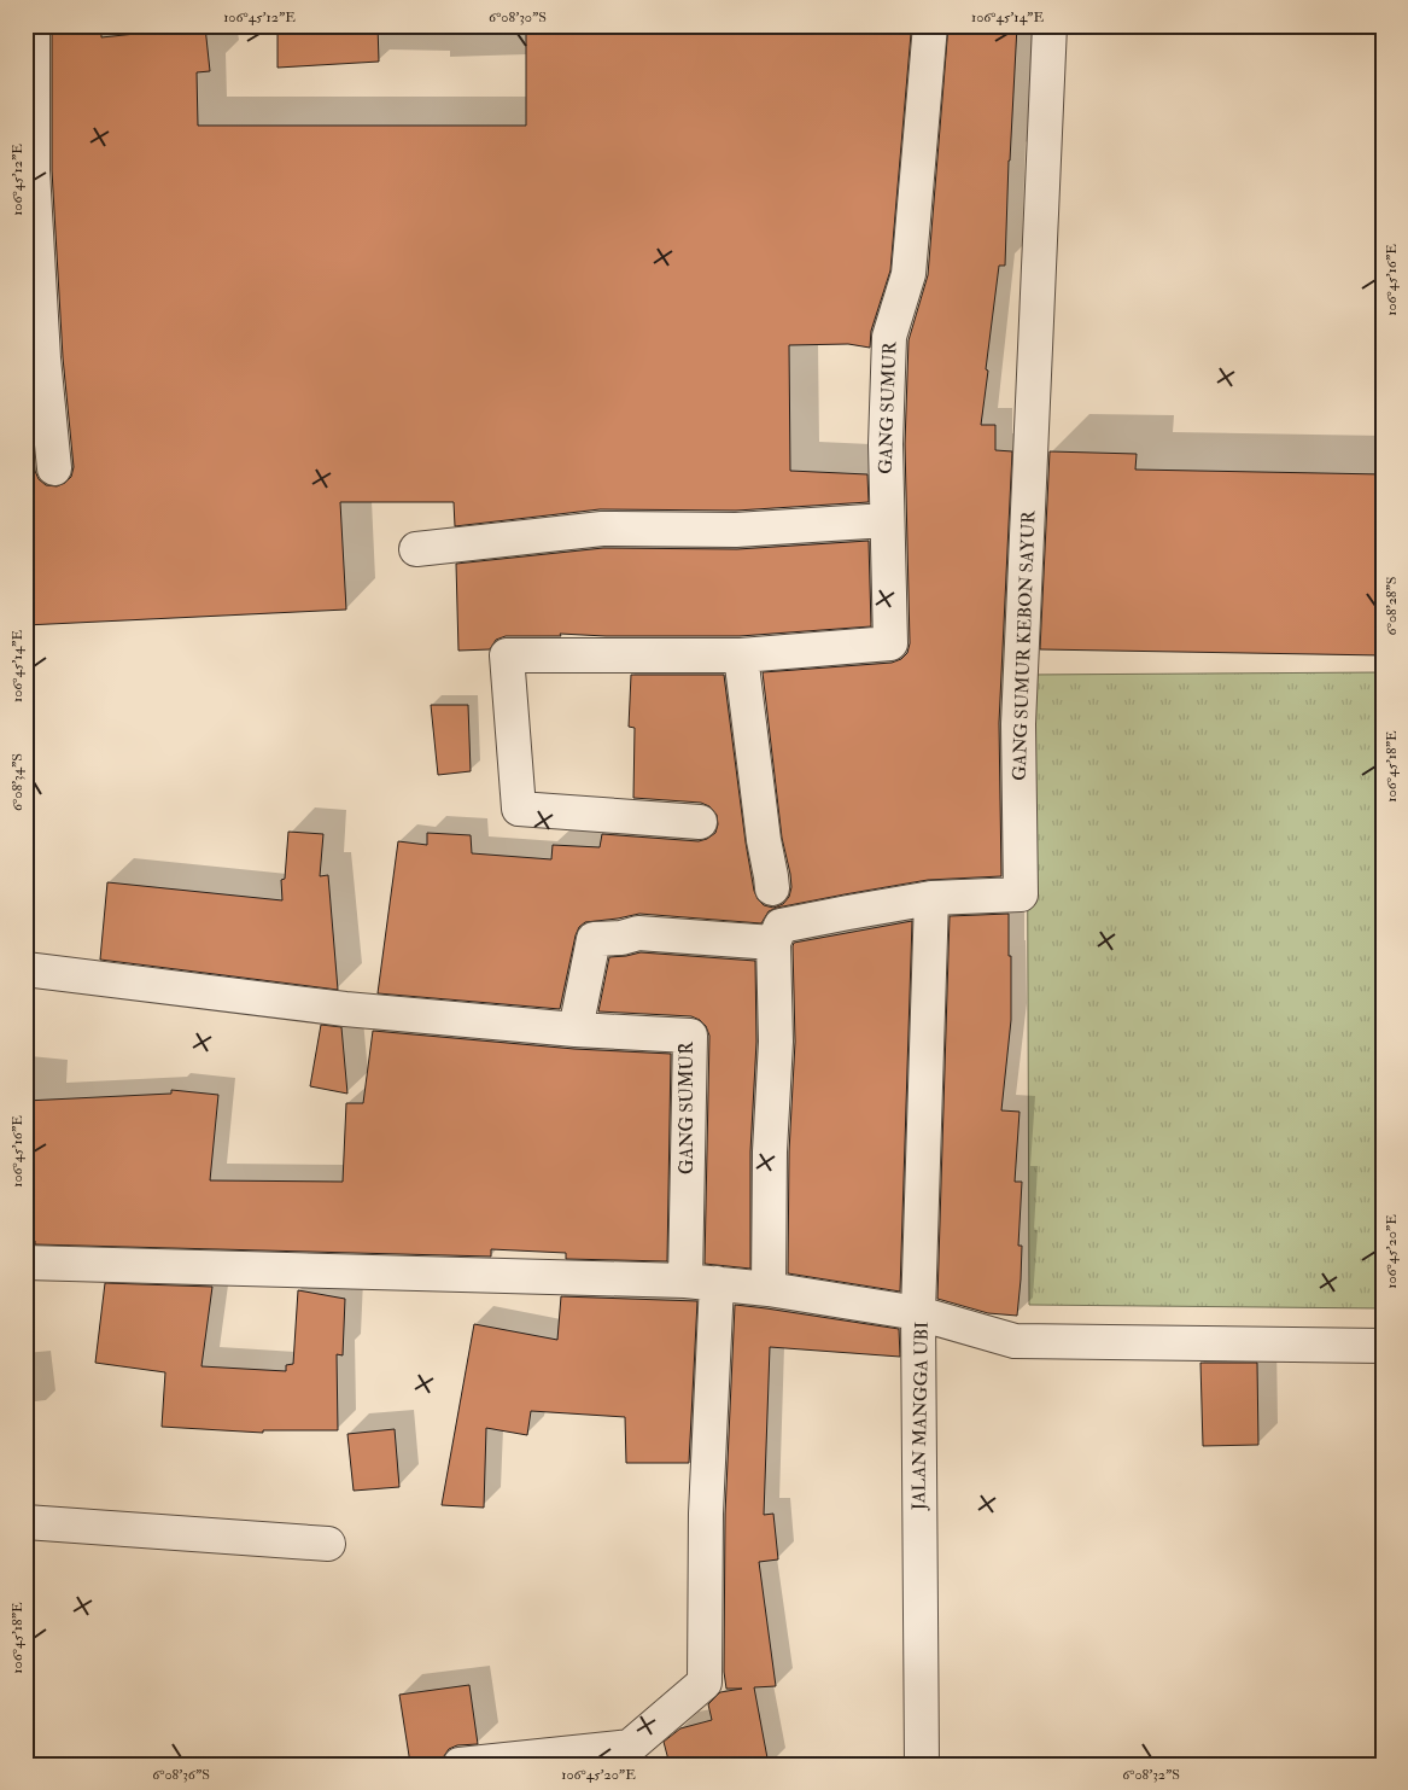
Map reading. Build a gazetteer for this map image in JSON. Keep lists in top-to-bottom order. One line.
{"streets":{"street":["GANG SUMUR","GANG SUMUR KEBON SAYUR","JALAN MANGGA UBI"]},"coordinates":["106°45'12\"E","6°08'30\"S","106°45'14\"E","106°45'16\"E","6°08'28\"S","106°45'18\"E","6°08'34\"S","106°45'20\"E","6°08'36\"S","6°08'32\"S"]}
